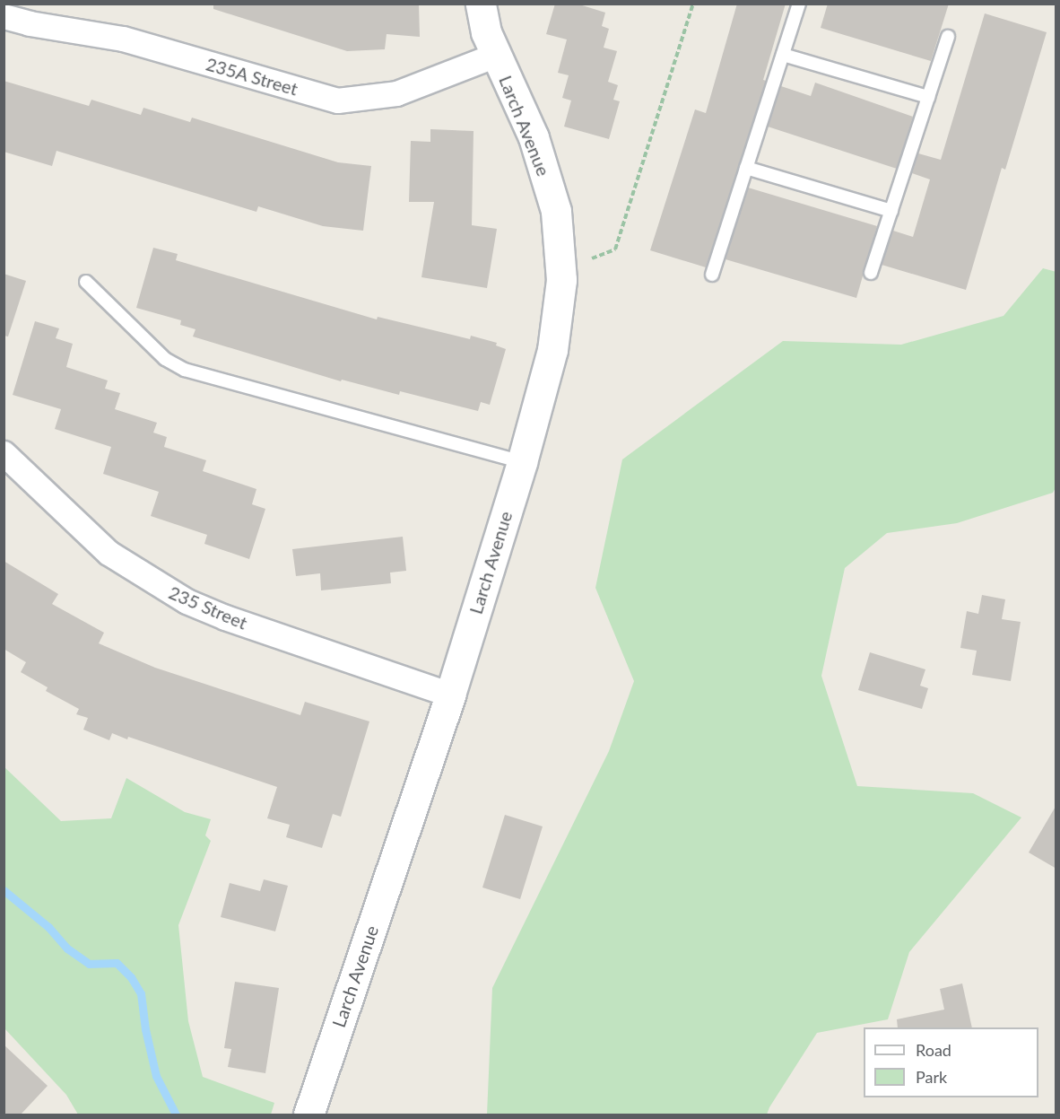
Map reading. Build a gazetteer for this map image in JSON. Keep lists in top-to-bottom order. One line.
{"streets":{"street":["235A Street","Larch Avenue","235 Street"]},"crossings":[["235A Street","Larch Avenue"],["Larch Avenue","235 Street"]],"legend":["Road","Park"]}
